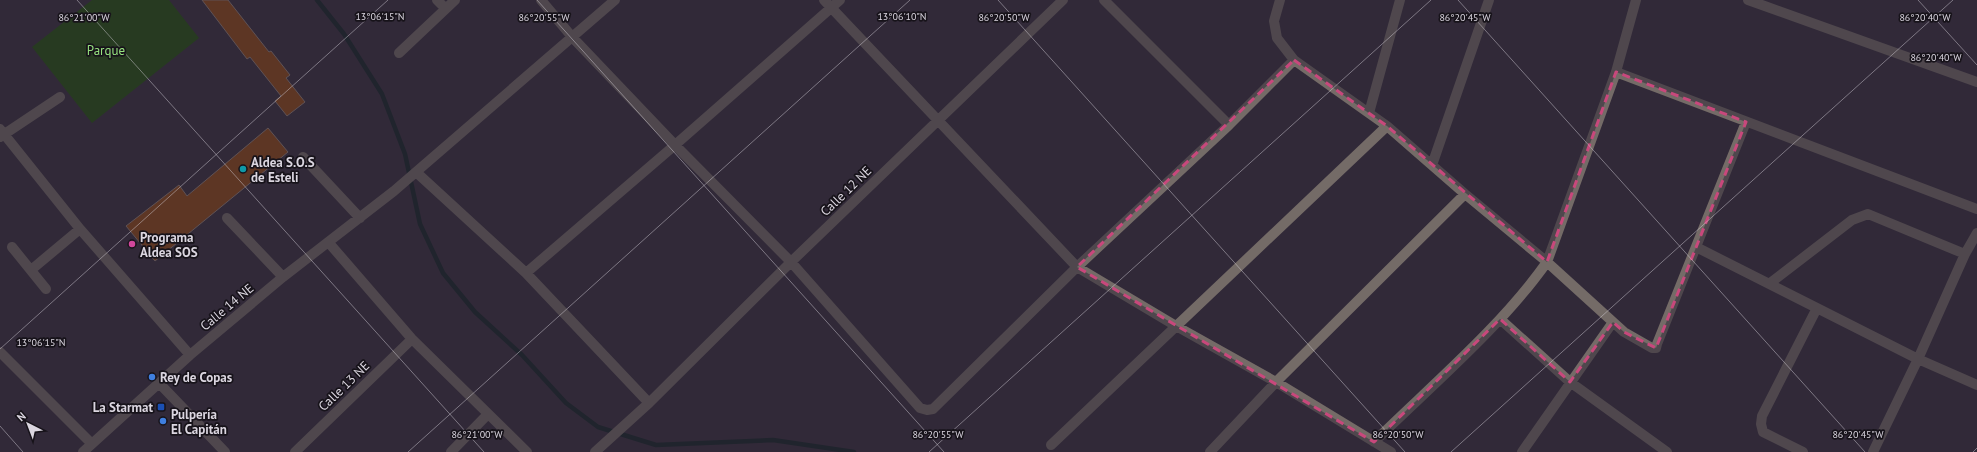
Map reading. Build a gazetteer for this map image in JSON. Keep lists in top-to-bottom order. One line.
{"streets":{"street":["Calle 12 NE","Calle 14 NE","Calle 13 NE"]},"parks":["Parque"],"places":{"other":["Aldea S.O.S de Esteli","Programa Aldea SOS","Rey de Copas","Pulpería El Capitán"],"transit":["La Starmat"]},"north":"top left","coordinates":["13°06'15\"N","13°06'10\"N","86°21'00\"W","86°20'55\"W","86°20'45\"W","86°20'40\"W","86°20'50\"W"]}
